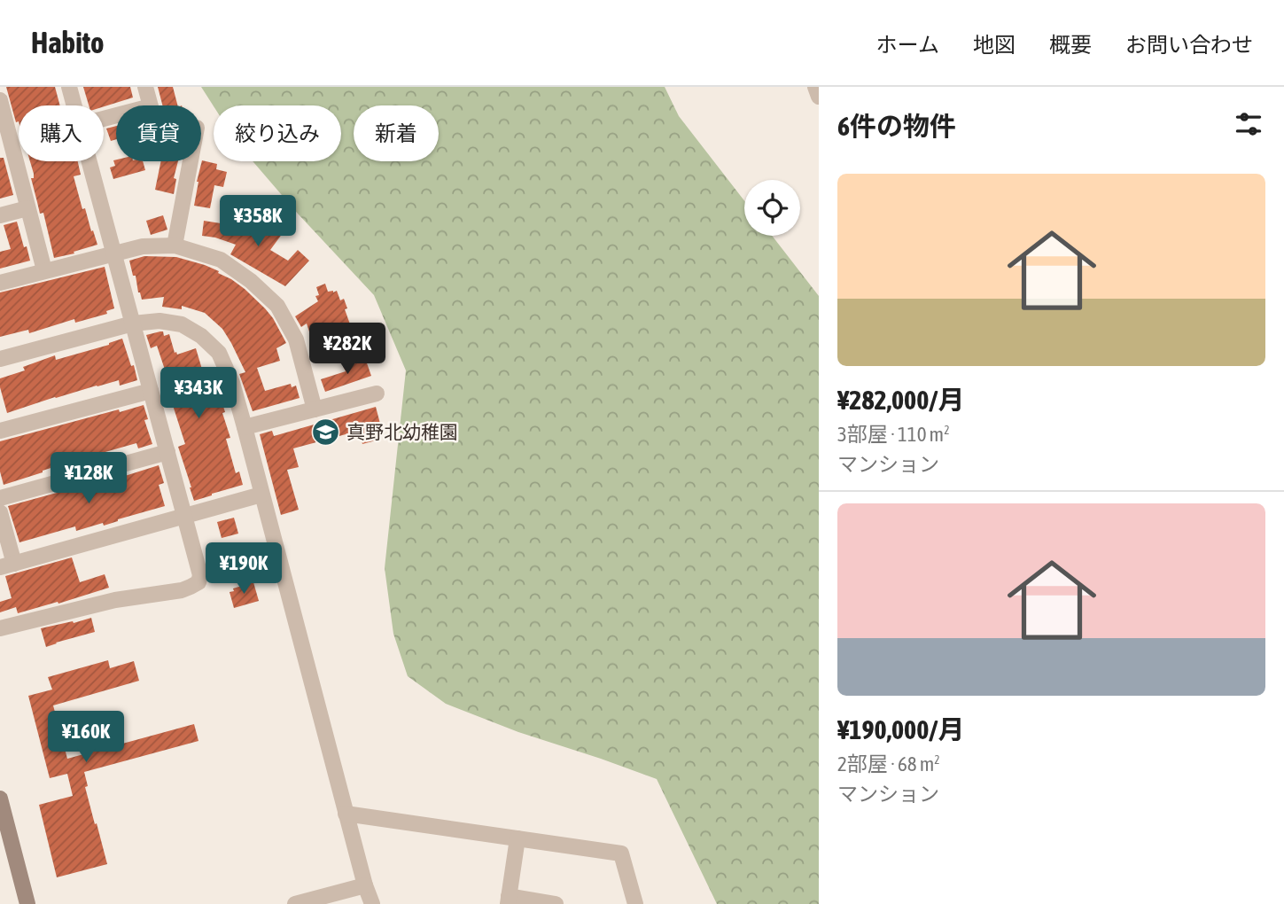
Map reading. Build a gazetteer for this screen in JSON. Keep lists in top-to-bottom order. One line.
{"places":{"school or university":["真野北幼稚園"]},"page":{"header":"Habito","nav":["ホーム","地図","概要","お問い合わせ"],"heading":"6件の物件","chip":["購入","賃貸","絞り込み","新着"],"list":[{"name":"¥282,000/月","note":"3部屋 · 110 m² · マンション"},{"name":"¥190,000/月","note":"2部屋 · 68 m² · マンション"}],"price":["¥358K","¥282K","¥343K","¥128K","¥190K","¥160K"]}}
